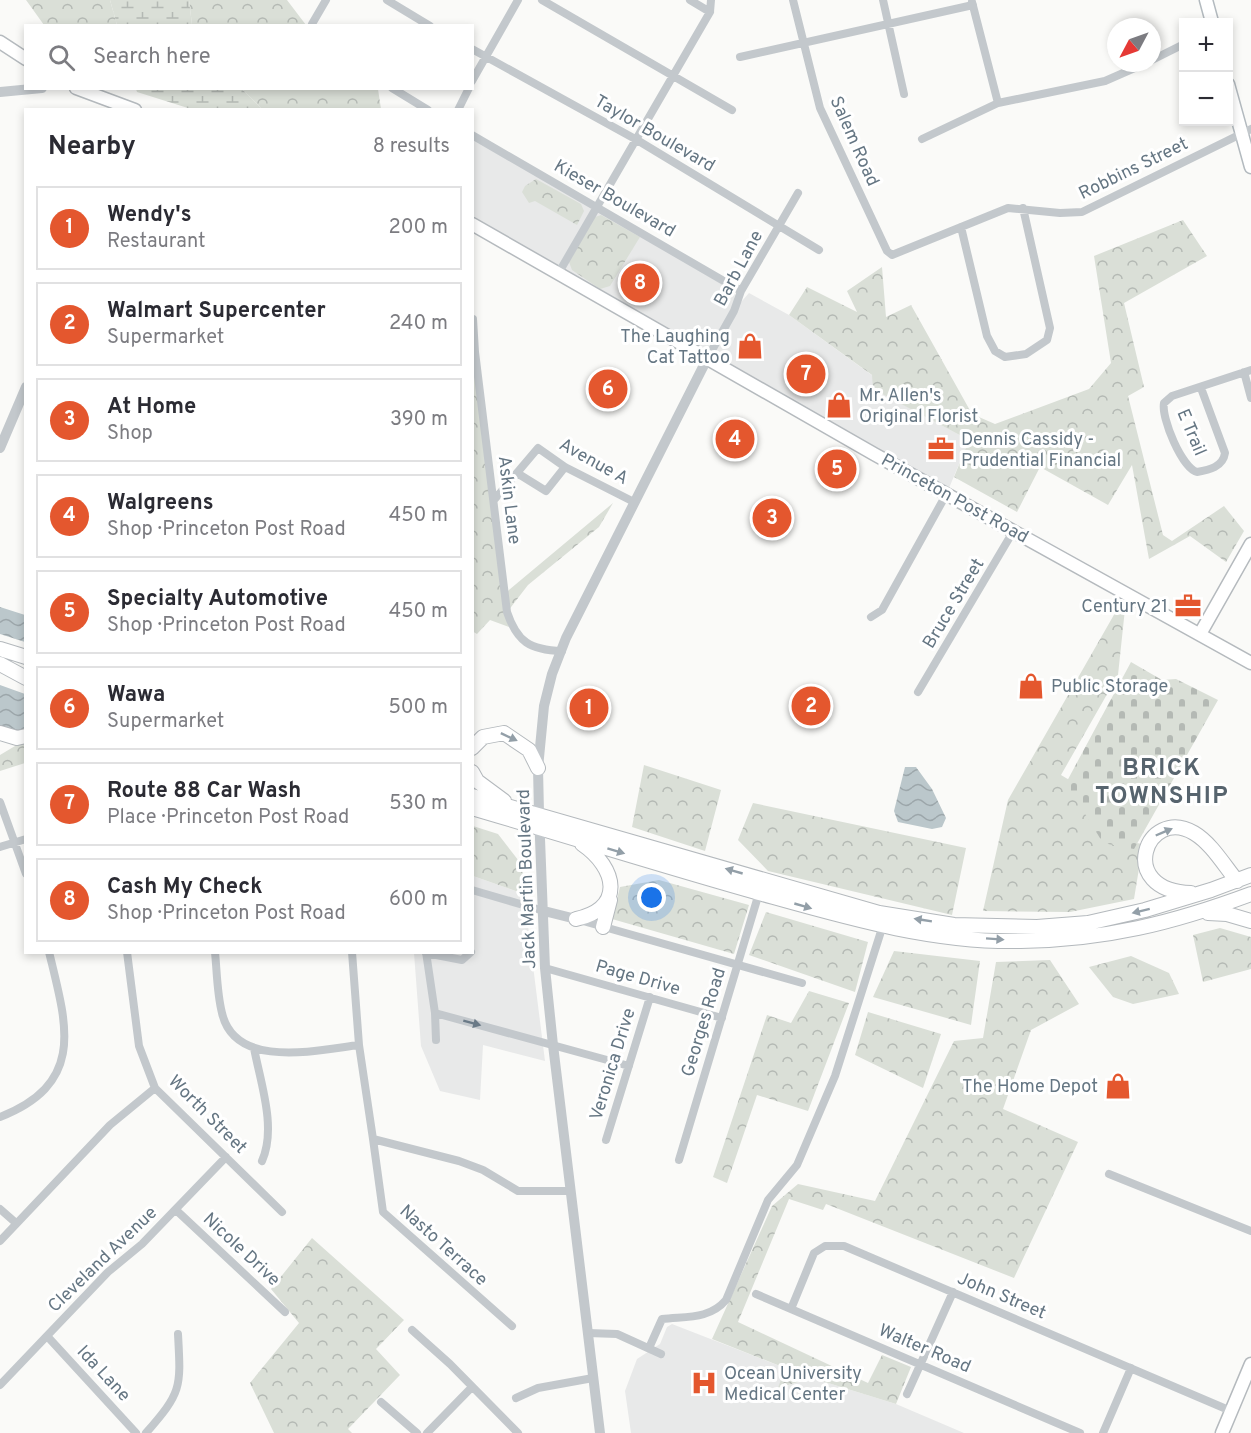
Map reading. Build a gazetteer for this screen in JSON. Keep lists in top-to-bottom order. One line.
{"streets":{"main road":["Princeton Post Road"],"street":["Taylor Boulevard","Salem Road","Robbins Street","Kieser Boulevard","Barb Lane","E Trail","Avenue A","Askin Lane","Bruce Street","Jack Martin Boulevard","Page Drive","Georges Road","Veronica Drive","Worth Street","Nasto Terrace","Nicole Drive","Cleveland Avenue","John Street","Walter Road","Ida Lane"]},"crossings":[["Taylor Boulevard","Barb Lane"],["Salem Road","Robbins Street"],["Kieser Boulevard","Barb Lane"],["Barb Lane","Princeton Post Road"],["Barb Lane","Jack Martin Boulevard"],["Avenue A","Jack Martin Boulevard"],["Princeton Post Road","Bruce Street"],["Princeton Post Road","Jack Martin Boulevard"],["Askin Lane","Jack Martin Boulevard"],["Jack Martin Boulevard","Page Drive"],["Page Drive","Georges Road"],["Page Drive","Veronica Drive"],["Worth Street","Cleveland Avenue"],["Nicole Drive","Cleveland Avenue"],["Cleveland Avenue","Ida Lane"],["John Street","Walter Road"]],"districts":["BRICK TOWNSHIP"],"places":{"shop":["The Laughing Cat Tattoo","Mr. Allen's Original Florist","Public Storage","The Home Depot"],"office":["Dennis Cassidy - Prudential Financial","Century 21"],"hospital":["Ocean University Medical Center"]},"north":"bottom left","page":{"map_buttons":["+","−"],"search":"Search here","heading":["Nearby","8 results"],"list":[{"mark":"1","name":"Wendy's","note":"Restaurant","value":"200 m"},{"mark":"2","name":"Walmart Supercenter","note":"Supermarket","value":"240 m"},{"mark":"3","name":"At Home","note":"Shop","value":"390 m"},{"mark":"4","name":"Walgreens","note":"Shop · Princeton Post Road","value":"450 m"},{"mark":"5","name":"Specialty Automotive","note":"Shop · Princeton Post Road","value":"450 m"},{"mark":"6","name":"Wawa","note":"Supermarket","value":"500 m"},{"mark":"7","name":"Route 88 Car Wash","note":"Place · Princeton Post Road","value":"530 m"},{"mark":"8","name":"Cash My Check","note":"Shop · Princeton Post Road","value":"600 m"}],"pins":["8","7","6","4","5","3","2","1"]}}
